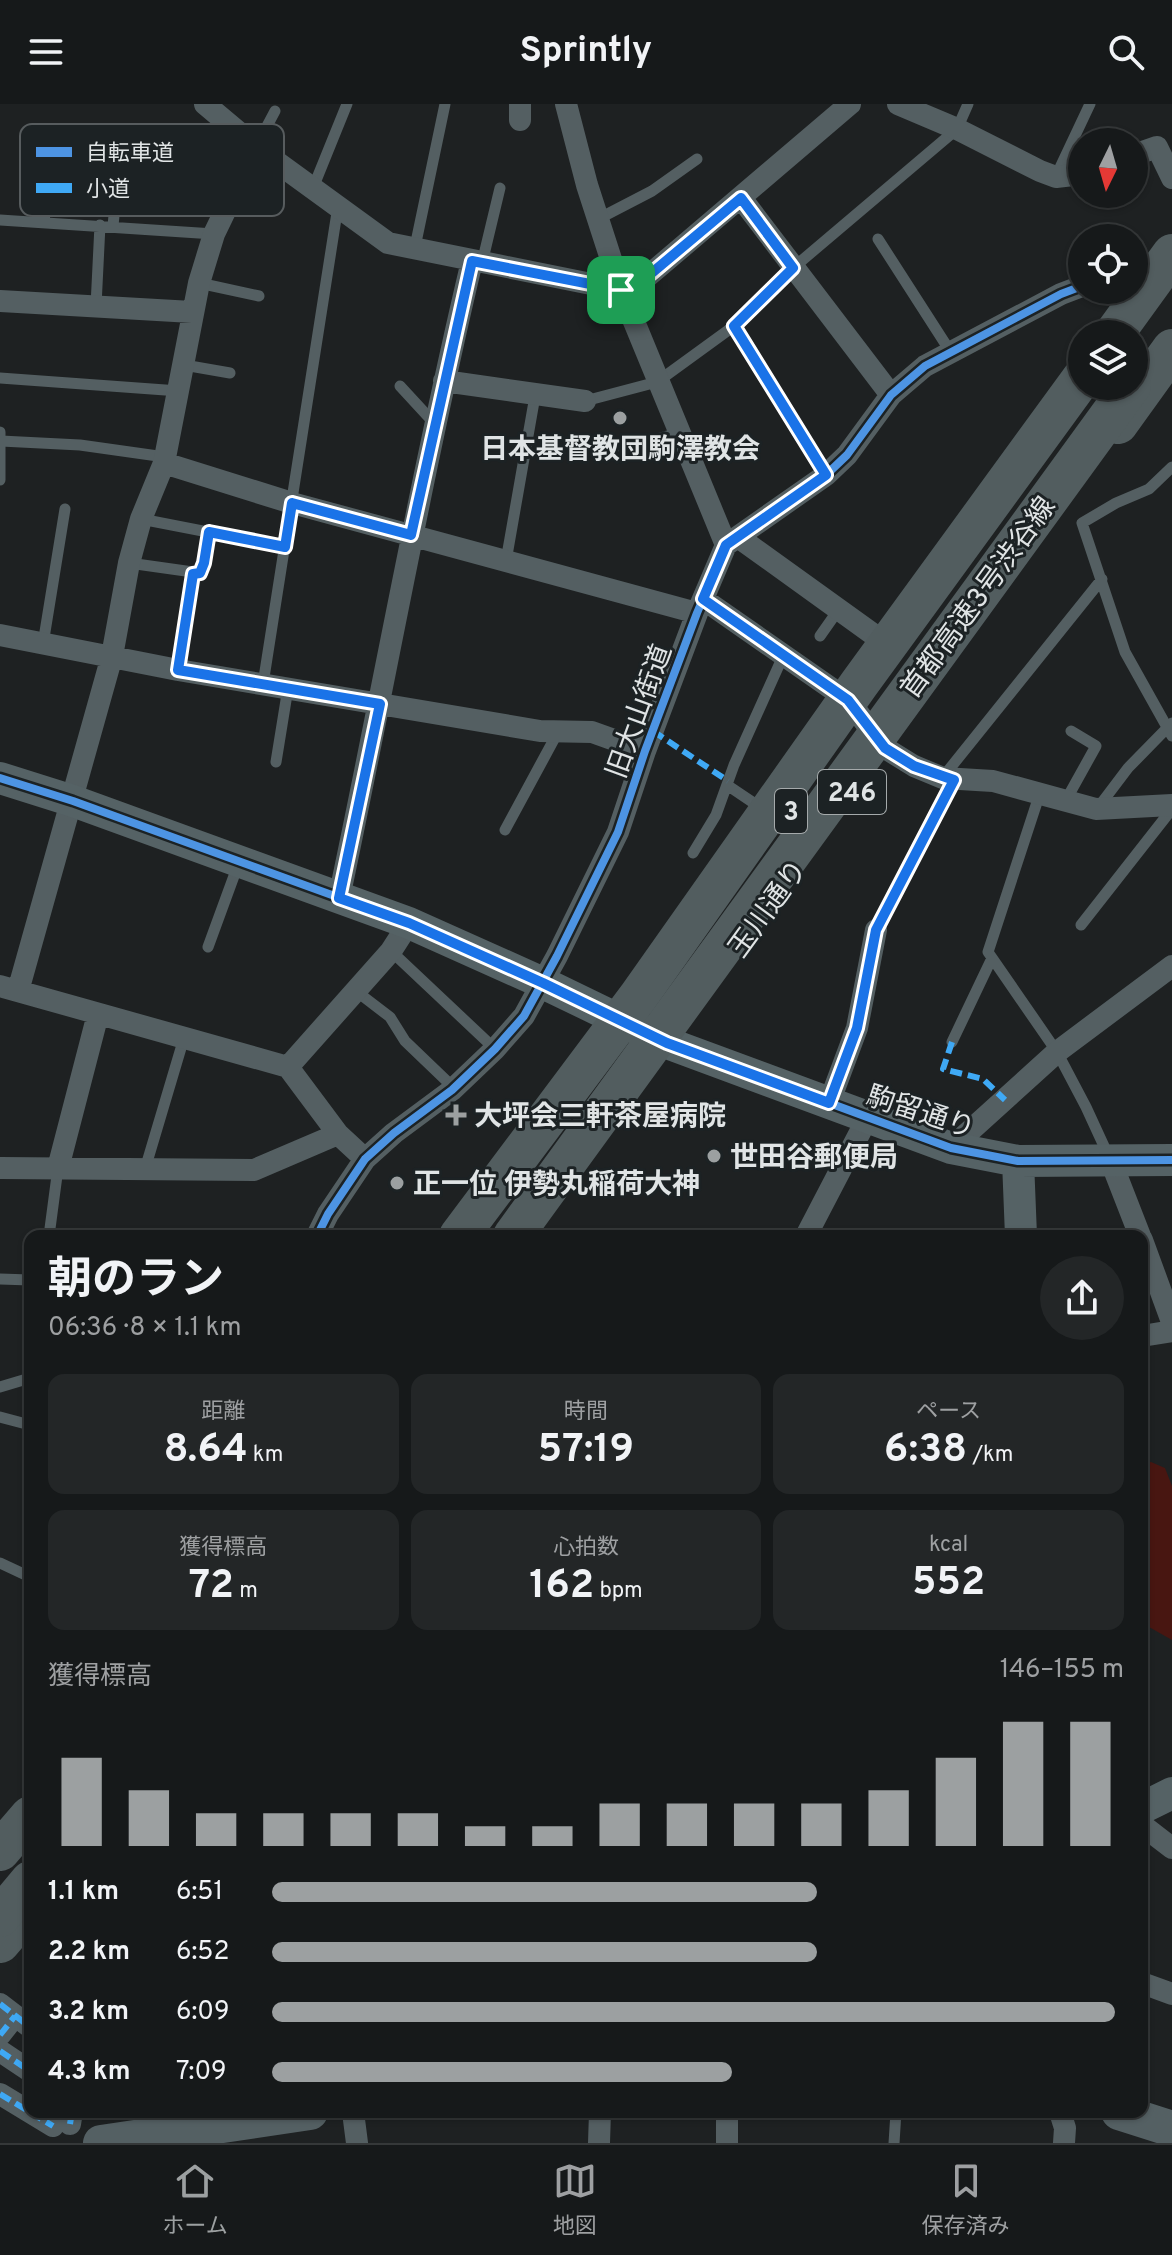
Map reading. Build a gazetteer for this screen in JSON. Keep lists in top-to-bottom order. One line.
{"streets":{"highway":["首都高速3号渋谷線","246","3","玉川通り"],"street":["旧大山街道","駒留通り"]},"crossings":[["旧大山街道","駒留通り"],["玉川通り","駒留通り"]],"places":{"other":["日本基督教団駒澤教会","世田谷郵便局","正一位 伊勢丸稲荷大神"],"health":["大坪会三軒茶屋病院"]},"legend":["自転車道","小道"],"north":"bottom","page":{"header":"Sprintly","heading":["朝のラン","06:36 · 8 × 1.1 km"],"stats":[["距離","8.64 km"],["時間","57:19"],["ペース","6:38 /km"],["獲得標高","72 m"],["心拍数","162 bpm"],["kcal","552"]],"chart":["獲得標高","146–155 m"],"list":[{"name":"1.1 km","note":"6:51"},{"name":"2.2 km","note":"6:52"},{"name":"3.2 km","note":"6:09"},{"name":"4.3 km","note":"7:09"}],"tabs":["ホーム","地図","保存済み"]}}
